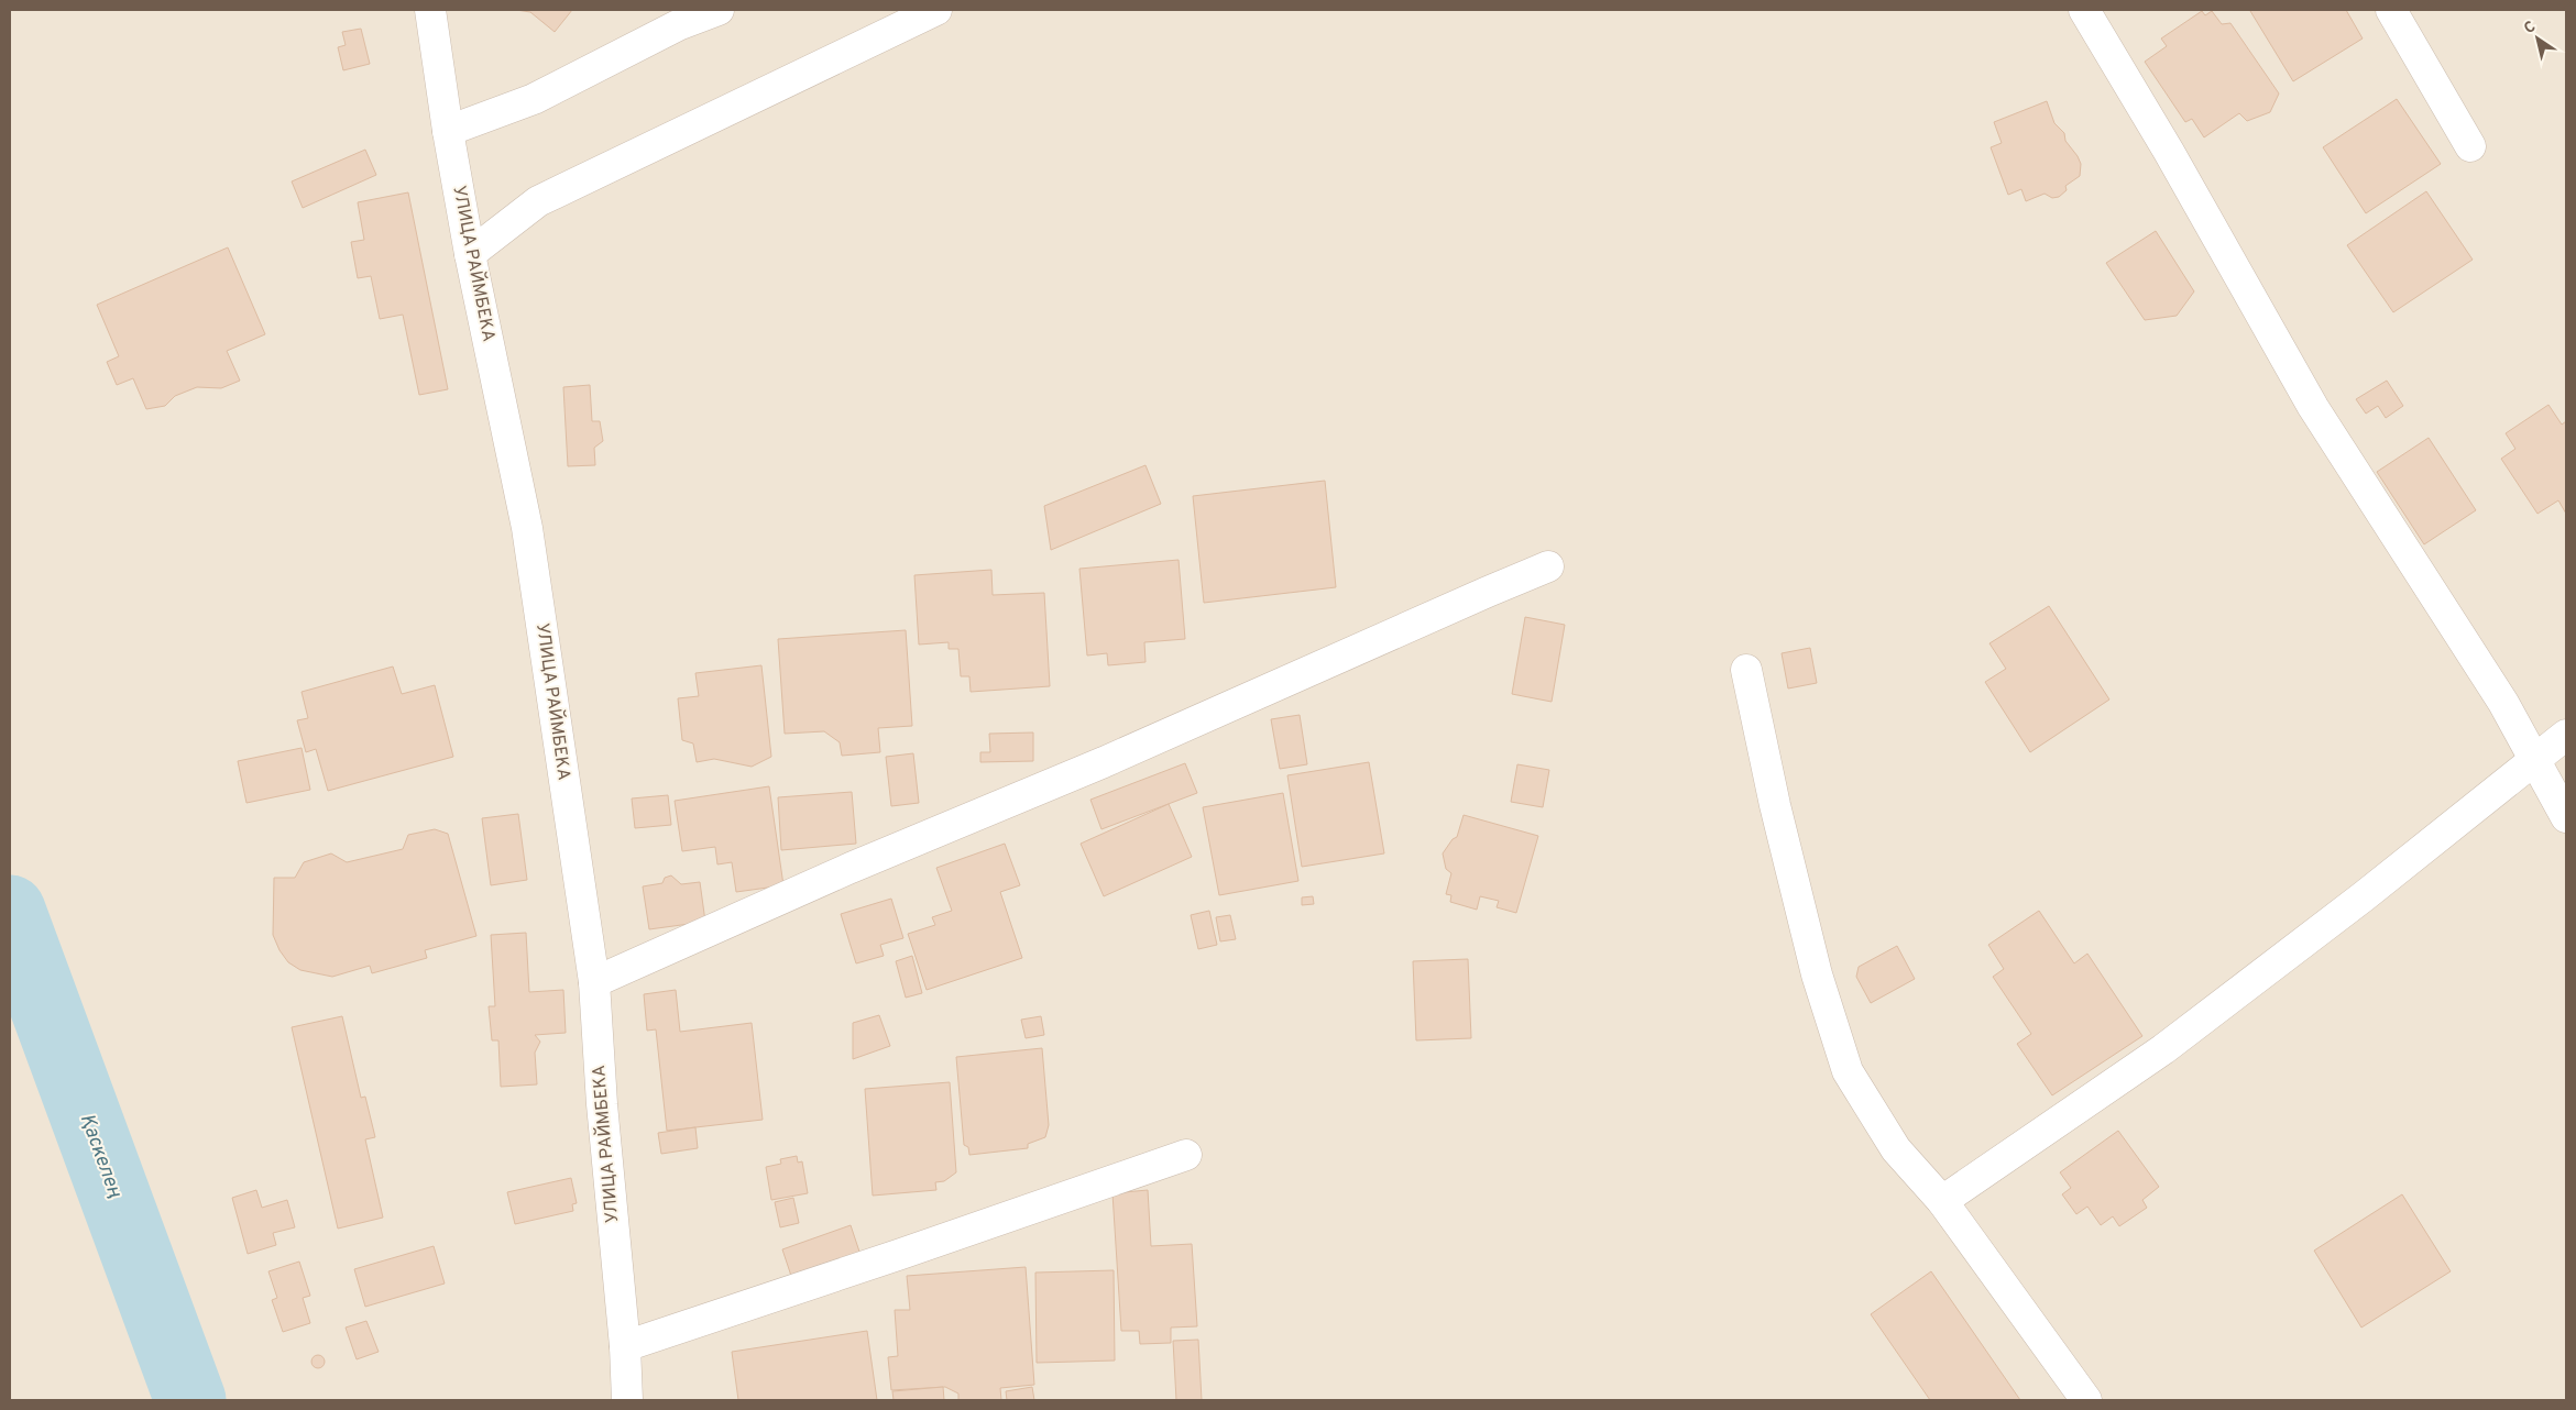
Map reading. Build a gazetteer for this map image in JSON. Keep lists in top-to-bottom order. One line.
{"streets":{"street":["УЛИЦА РАЙМБЕКА"]},"water":["Қаскелең"],"north":"top left"}
